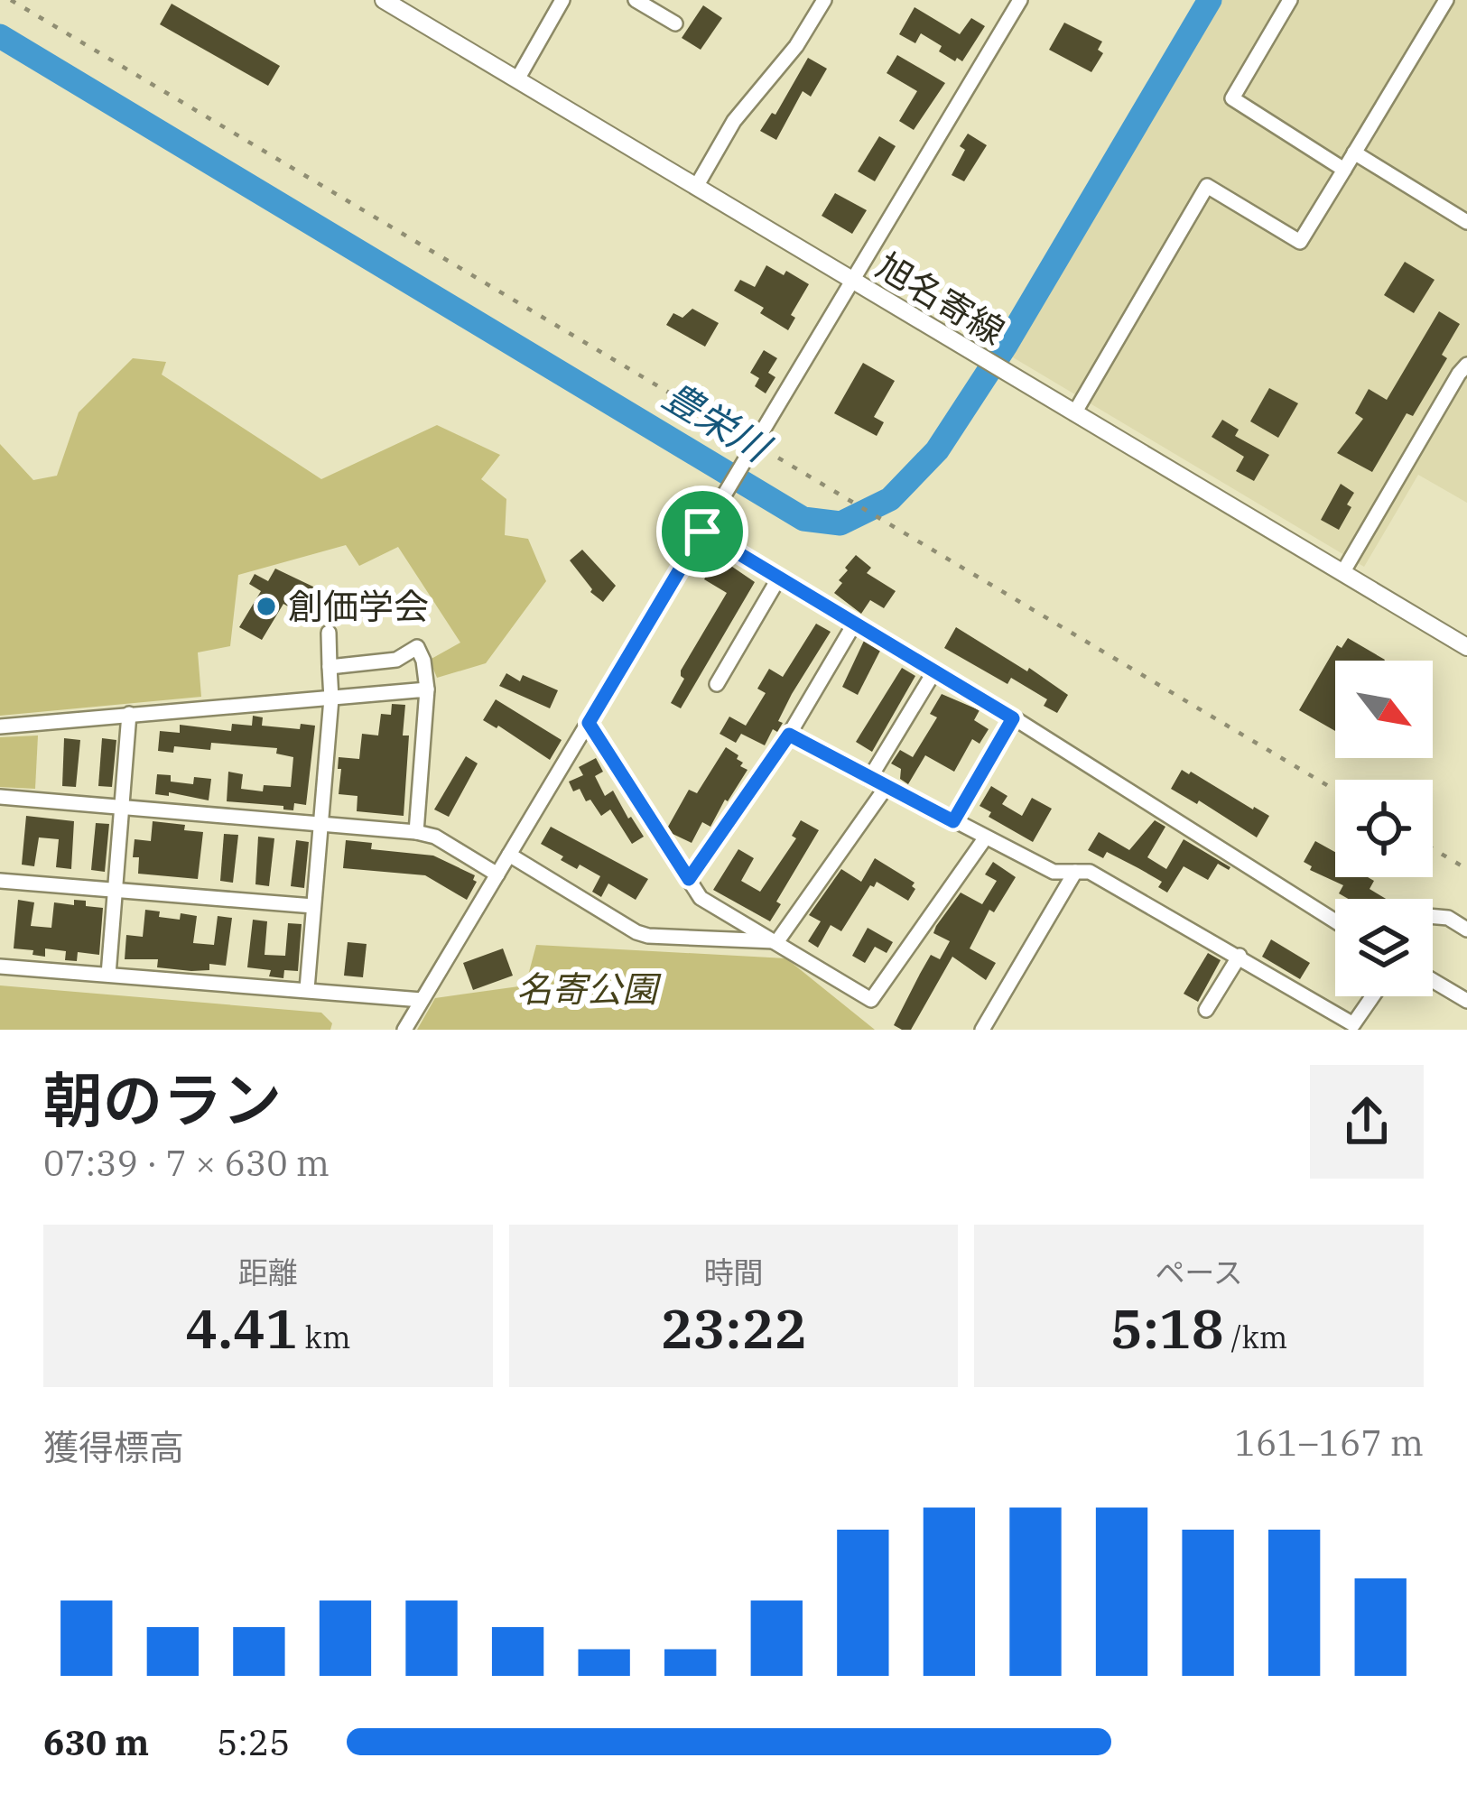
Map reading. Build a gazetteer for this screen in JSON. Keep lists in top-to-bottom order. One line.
{"streets":{"main road":["旭名寄線"]},"water":["豊栄川"],"parks":["名寄公園"],"places":["創価学会"],"north":"bottom right","page":{"heading":["朝のラン","07:39 · 7 × 630 m"],"stats":[["距離","4.41 km"],["時間","23:22"],["ペース","5:18 /km"]],"chart":["獲得標高","161–167 m"],"list":[{"name":"630 m","note":"5:25"}]}}
